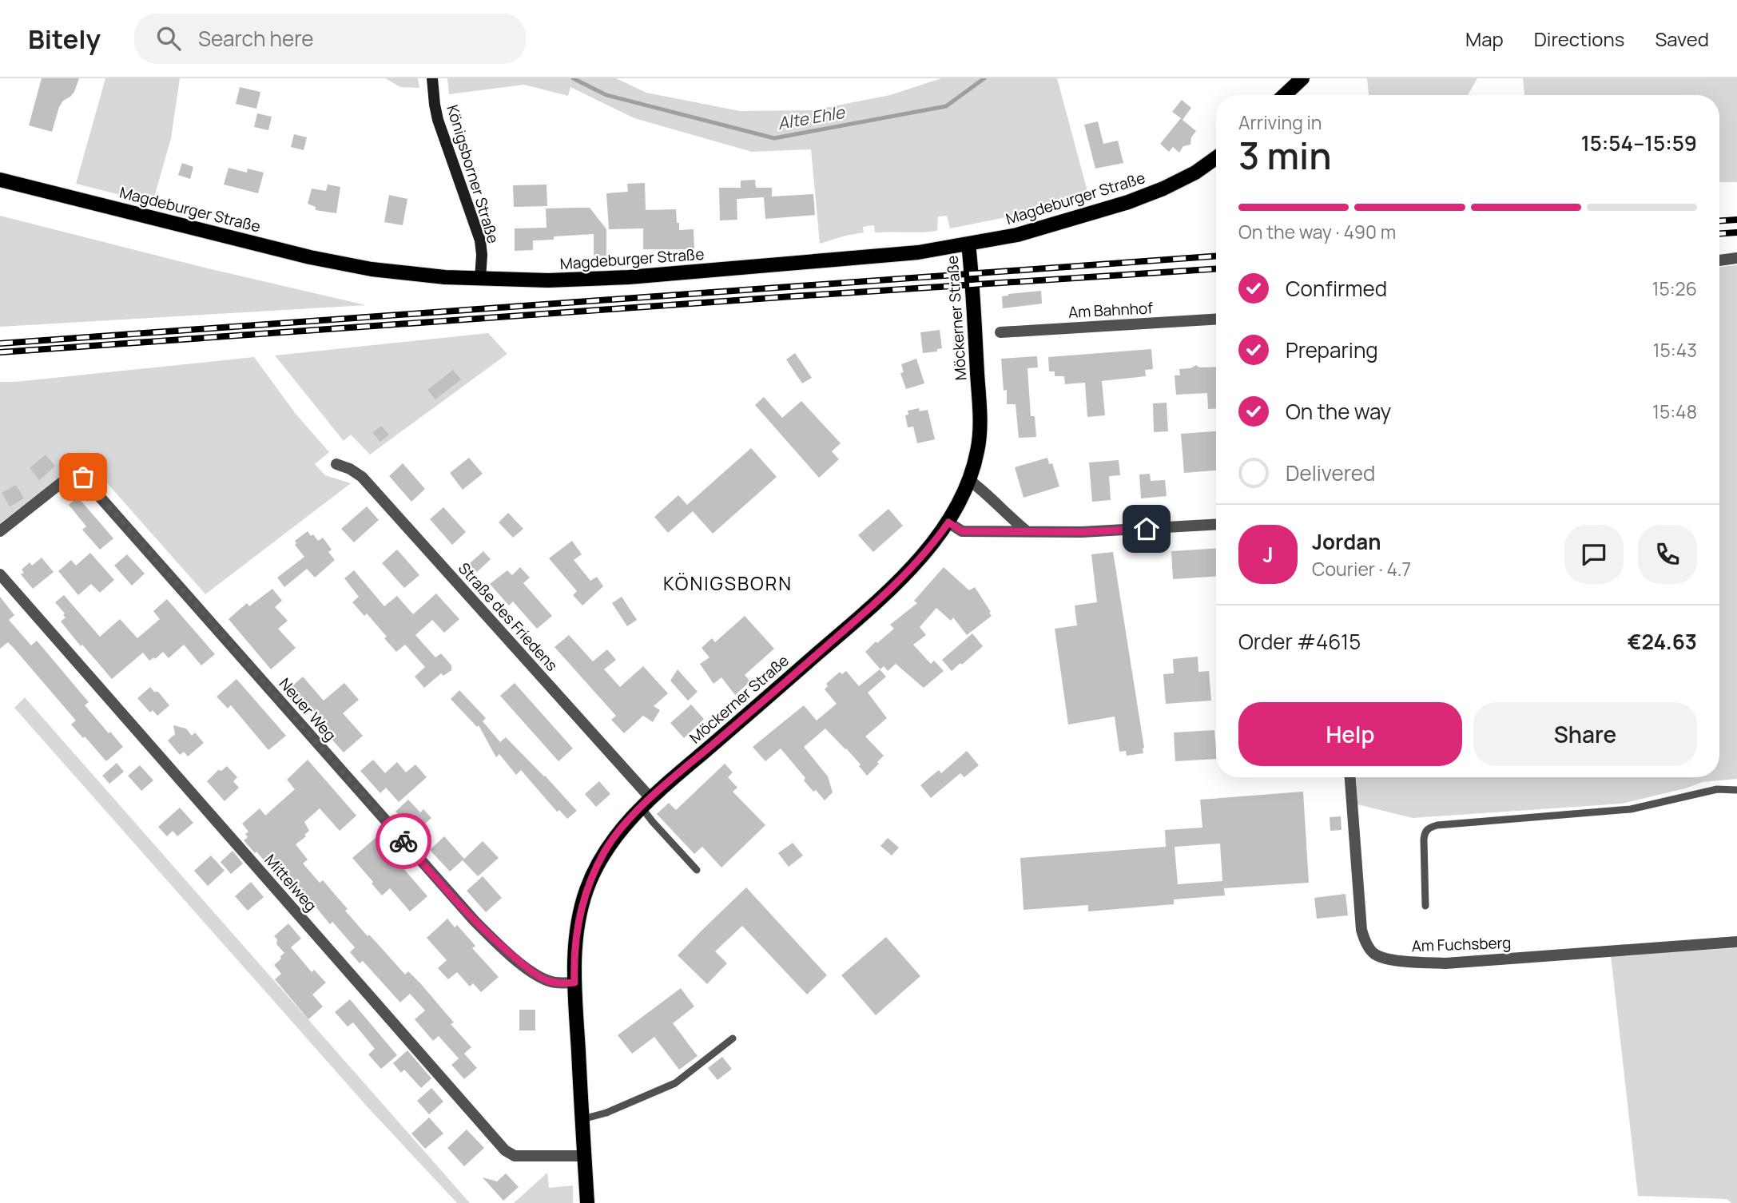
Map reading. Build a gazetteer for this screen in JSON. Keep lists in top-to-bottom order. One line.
{"streets":{"main road":["Magdeburger Straße","Möckerner Straße"],"street":["Königsborner Straße","Am Bahnhof","Straße des Friedens","Neuer Weg","Mittelweg","Am Fuchsberg"]},"crossings":[["Königsborner Straße","Magdeburger Straße"],["Magdeburger Straße","Möckerner Straße"],["Möckerner Straße","Straße des Friedens"],["Möckerner Straße","Neuer Weg"],["Möckerner Straße","Mittelweg"]],"districts":["KÖNIGSBORN"],"water":["Alte Ehle"],"page":{"header":"Bitely","search":"Search here","nav":["Map","Directions","Saved"],"heading":["3 min","Arriving in","15:54–15:59"],"panel":["Jordan","Courier · 4.7","Order #4615","€24.63"],"bar":"On the way · 490 m","list":[["Confirmed","15:26"],["Preparing","15:43"],["On the way","15:48"],"Delivered"],"round":"J","buttons":["Help","Share"]}}
